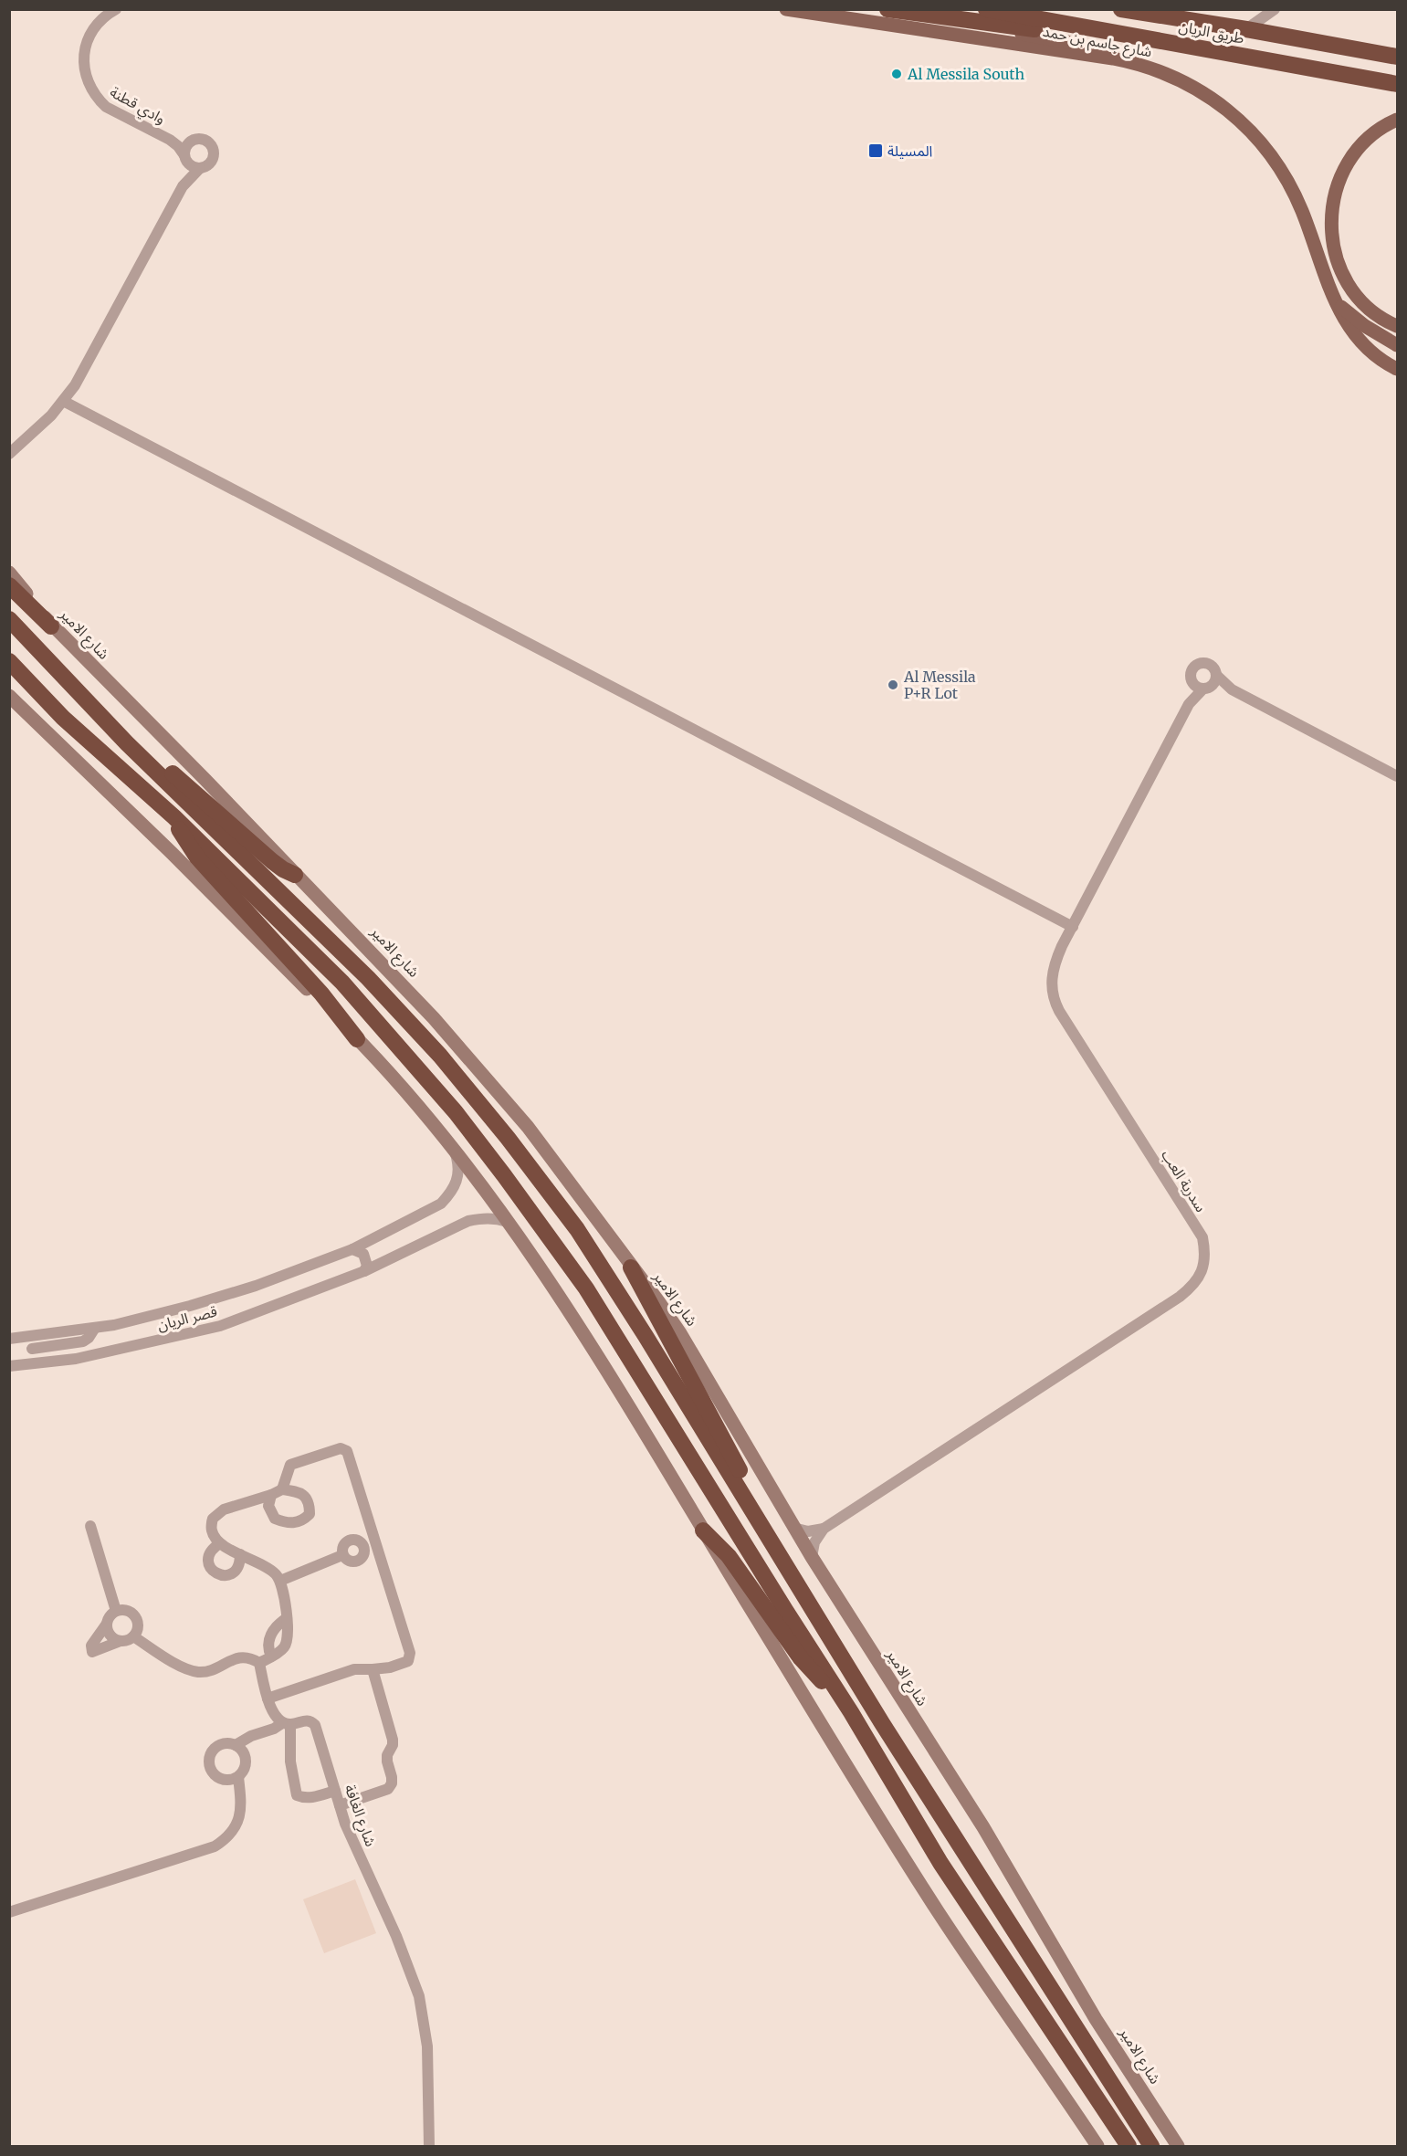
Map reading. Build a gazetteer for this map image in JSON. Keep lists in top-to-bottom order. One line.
{"streets":{"highway":["طريق الريان"],"main road":["شارع جاسم بن حمد","شارع الامير"],"street":["وادي قطنة","سدرية العب","قصر الريان","شارع الغافة"]},"places":{"other":["Al Messila South","Al Messila P+R Lot"],"transit":["المسيلة"]}}
